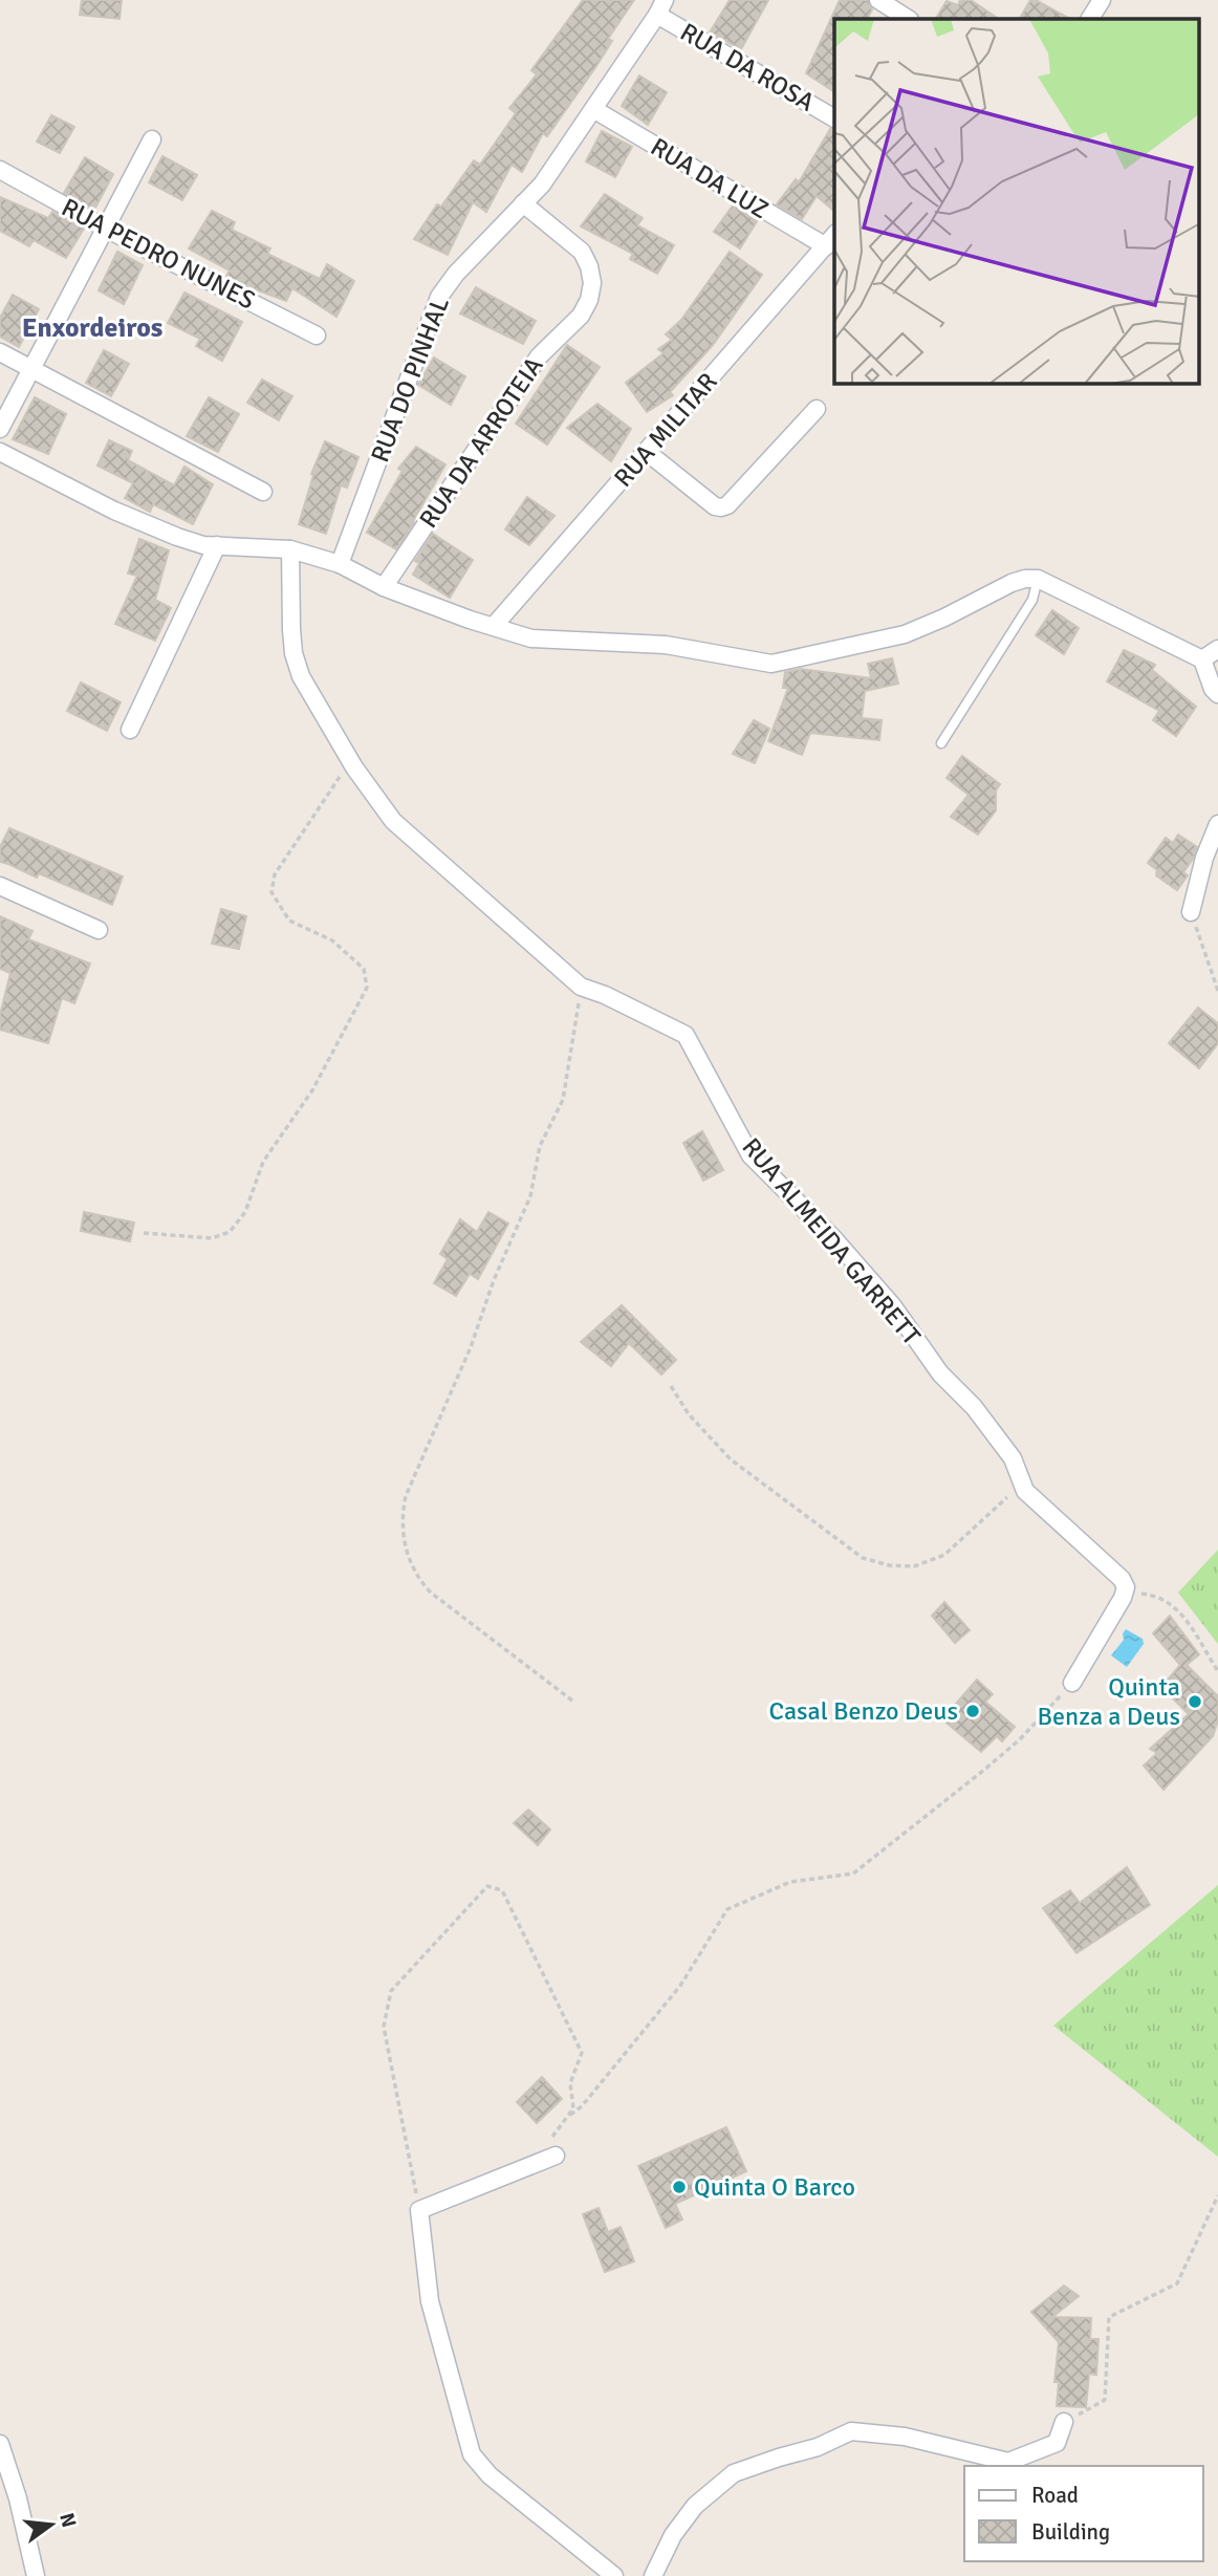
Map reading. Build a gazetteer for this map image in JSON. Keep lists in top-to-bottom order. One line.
{"streets":{"street":["RUA DA ROSA","RUA DA LUZ","RUA PEDRO NUNES","RUA DO PINHAL","RUA MILITAR","RUA DA ARROTEIA","RUA ALMEIDA GARRETT"]},"crossings":[["RUA DA ROSA","RUA DO PINHAL"],["RUA DA LUZ","RUA DO PINHAL"],["RUA DA LUZ","RUA MILITAR"],["RUA DO PINHAL","RUA DA ARROTEIA"]],"districts":["Enxordeiros"],"places":["Quinta Benza a Deus","Casal Benzo Deus","Quinta O Barco"],"legend":["Road","Building"],"north":"right"}
